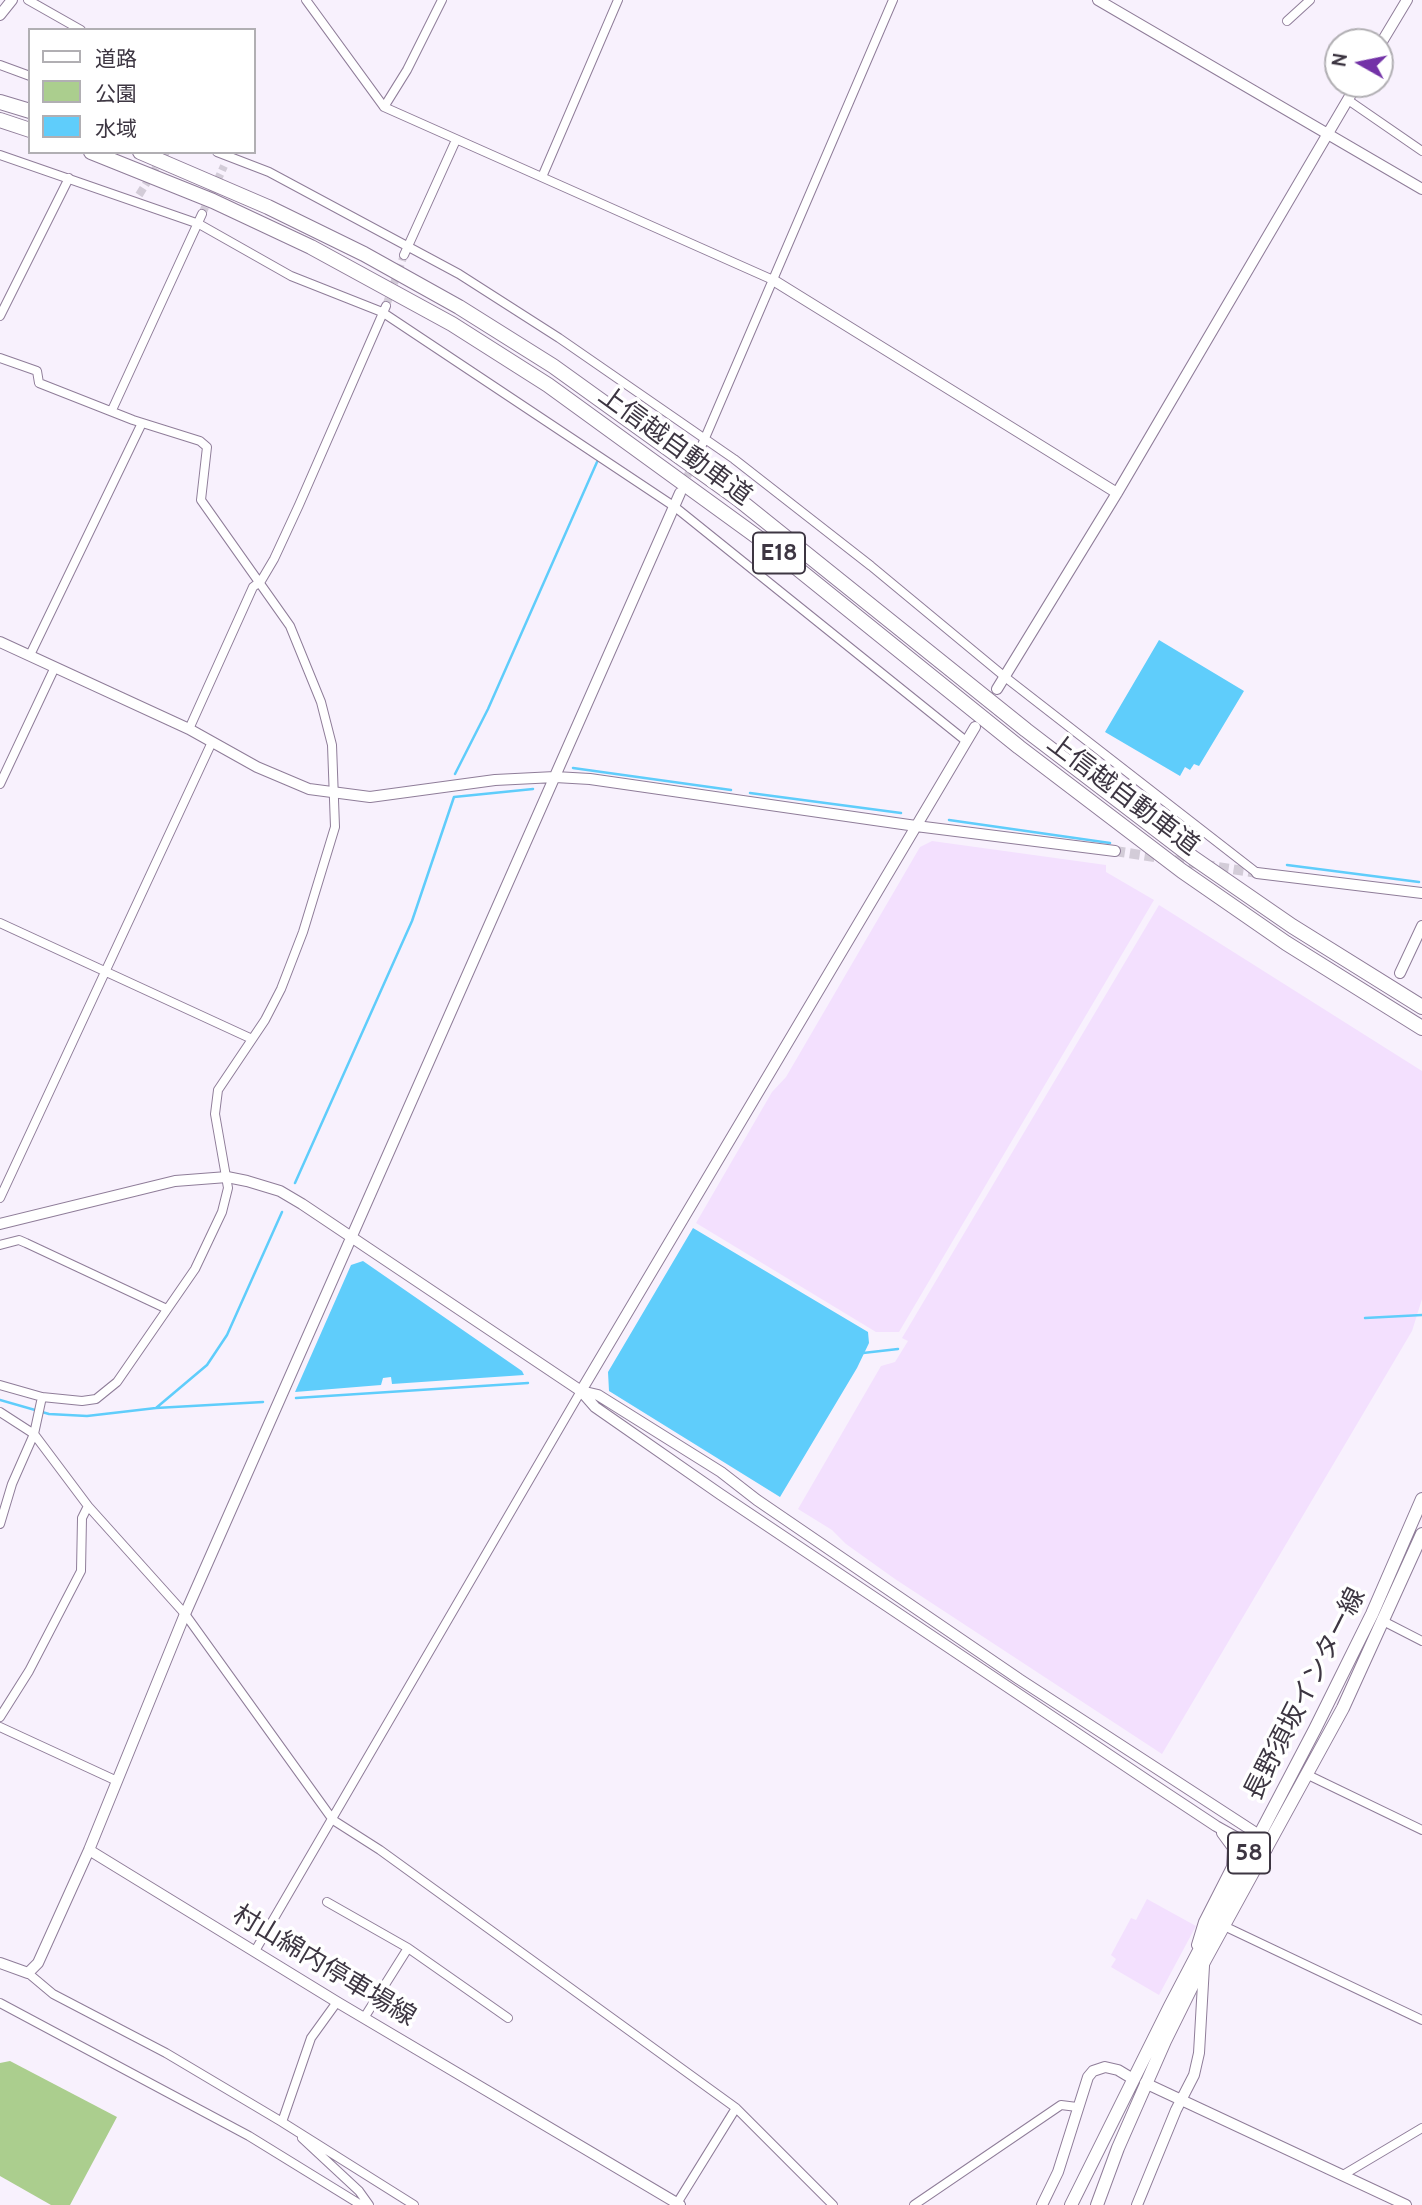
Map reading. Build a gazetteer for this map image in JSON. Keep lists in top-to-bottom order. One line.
{"streets":{"highway":["上信越自動車道","E18"],"main road":["長野須坂インター線","58"],"street":["村山綿内停車場線"]},"legend":["道路","公園","水域"],"north":"left"}
